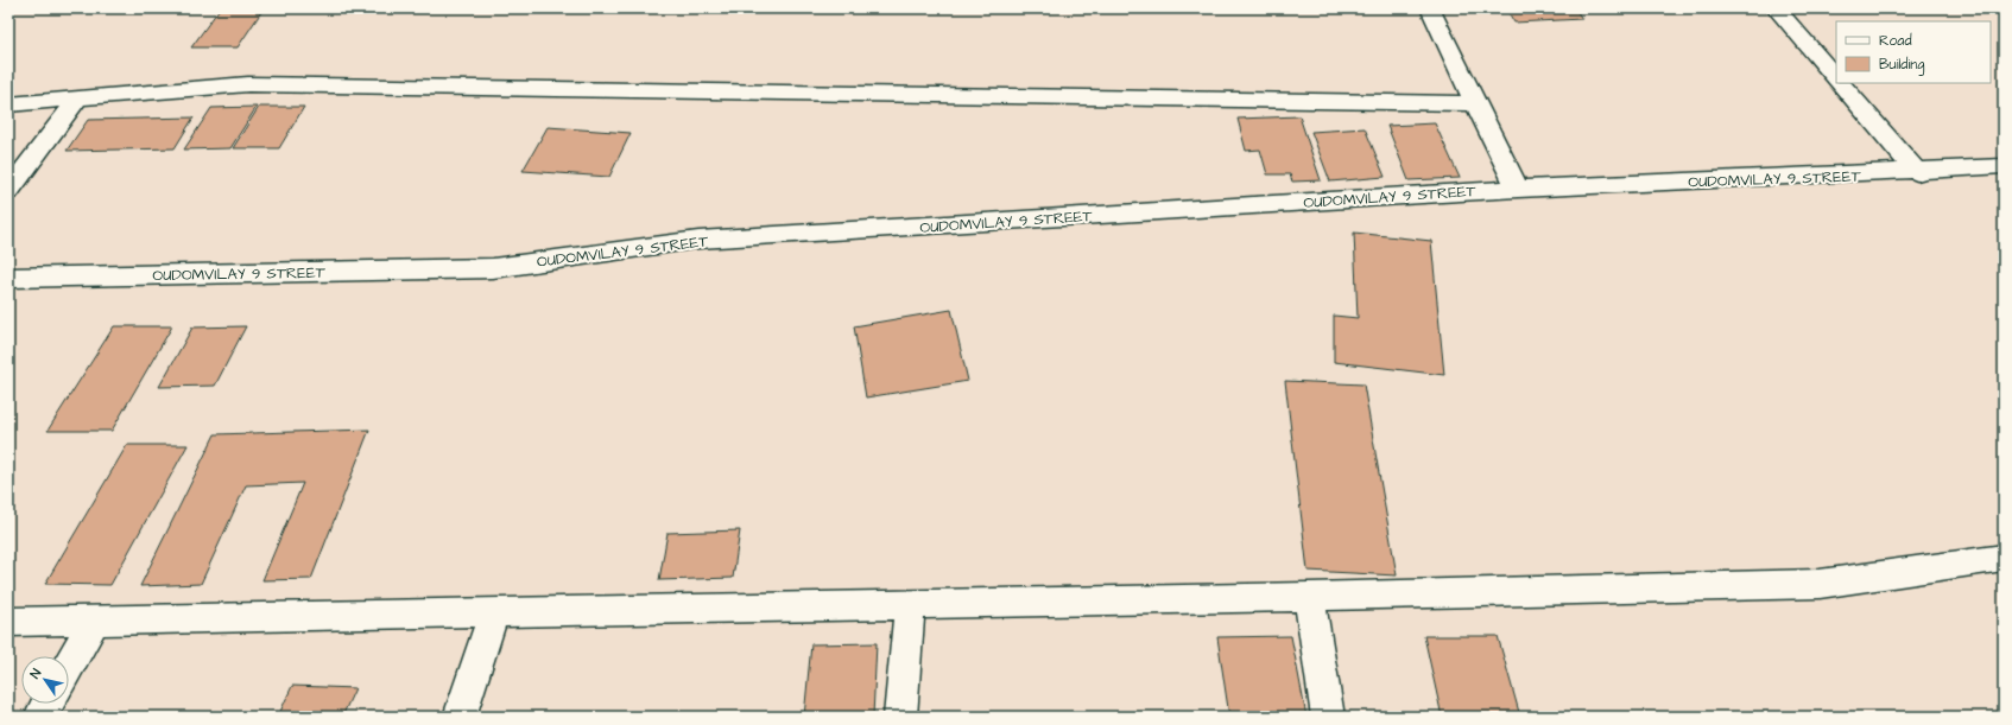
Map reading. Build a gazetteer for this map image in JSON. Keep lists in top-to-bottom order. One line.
{"streets":{"street":["OUDOMVILAY 9 STREET"]},"legend":["Road","Building"],"north":"top left"}
